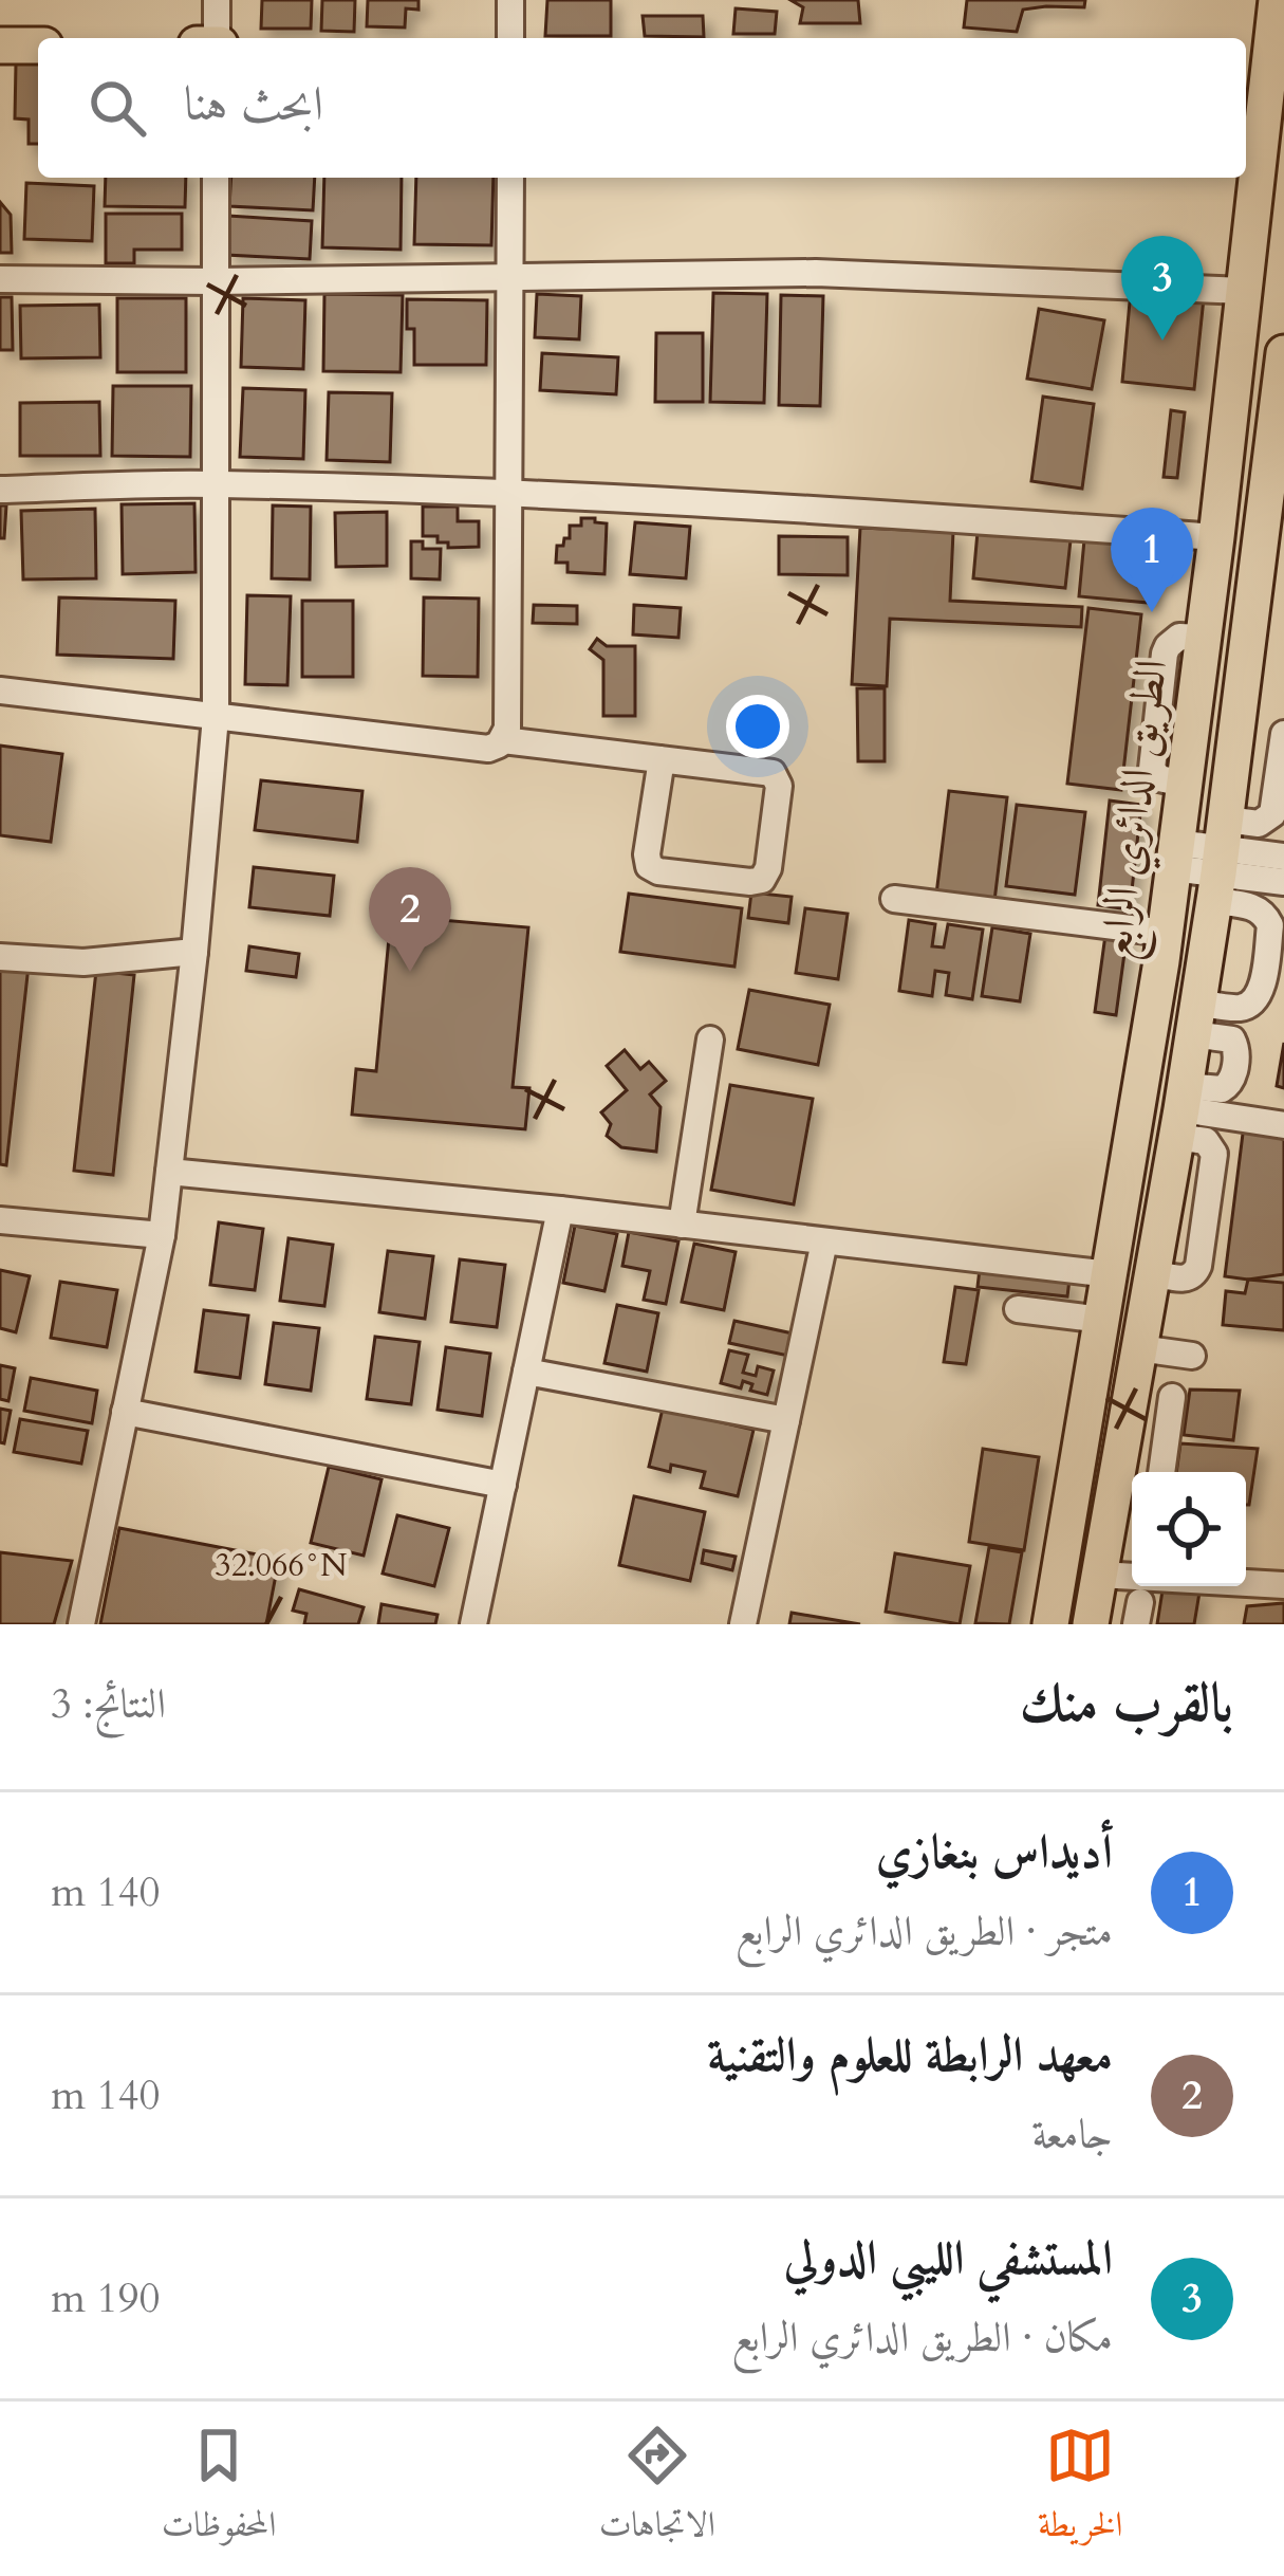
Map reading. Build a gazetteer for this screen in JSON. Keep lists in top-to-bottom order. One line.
{"streets":{"main road":["الطريق الدائري الرابع"]},"page":{"search":"ابحث هنا","pins":["3","1","2"],"heading":["بالقرب منك","النتائج: 3"],"list":[{"mark":"1","name":"أديداس بنغازي","note":"متجر · الطريق الدائري الرابع","value":"140 m"},{"mark":"2","name":"معهد الرابطة للعلوم والتقنية","note":"جامعة","value":"140 m"},{"mark":"3","name":"المستشفي الليبي الدولي","note":"مكان · الطريق الدائري الرابع","value":"190 m"}],"nav":["الخريطة","الاتجاهات","المحفوظات"]},"coordinates":["32.066°N"]}
